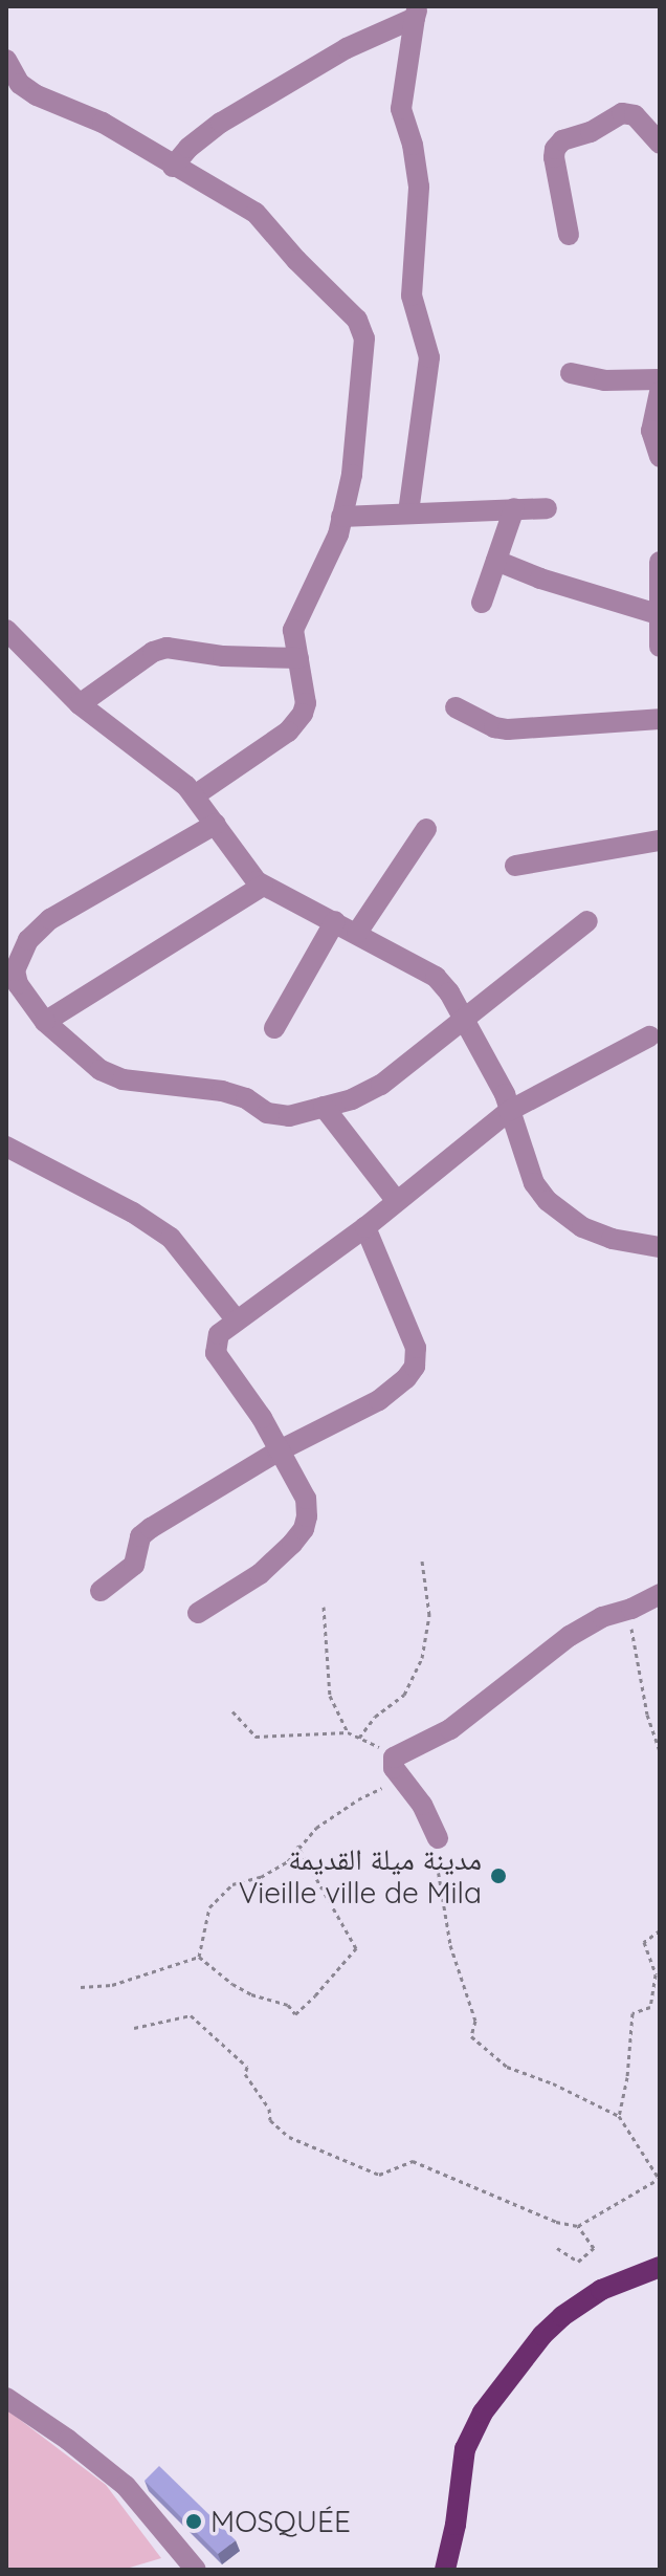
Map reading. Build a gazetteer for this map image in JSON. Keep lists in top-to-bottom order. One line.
{"places":["مدينة ميلة القديمة Vieille ville de Mila","MOSQUÉE"]}
